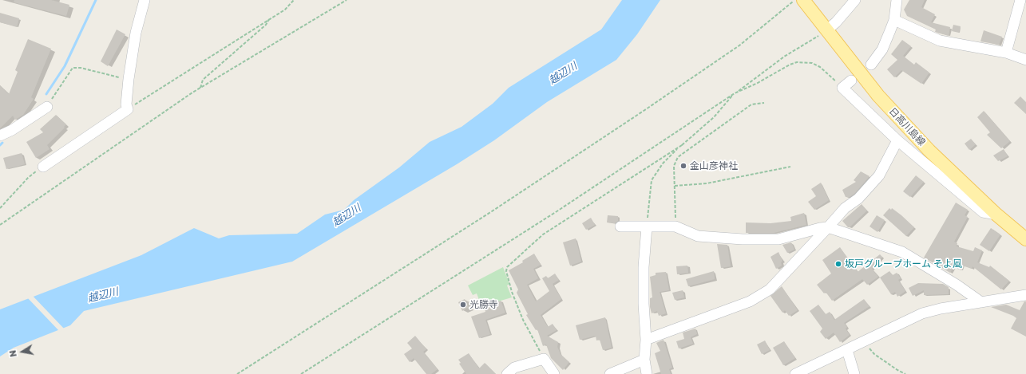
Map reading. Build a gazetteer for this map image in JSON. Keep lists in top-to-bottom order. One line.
{"streets":{"main road":["日高川島線"]},"water":["越辺川"],"places":["金山彦神社","坂戸グループホーム そよ風","光勝寺"],"north":"left"}
